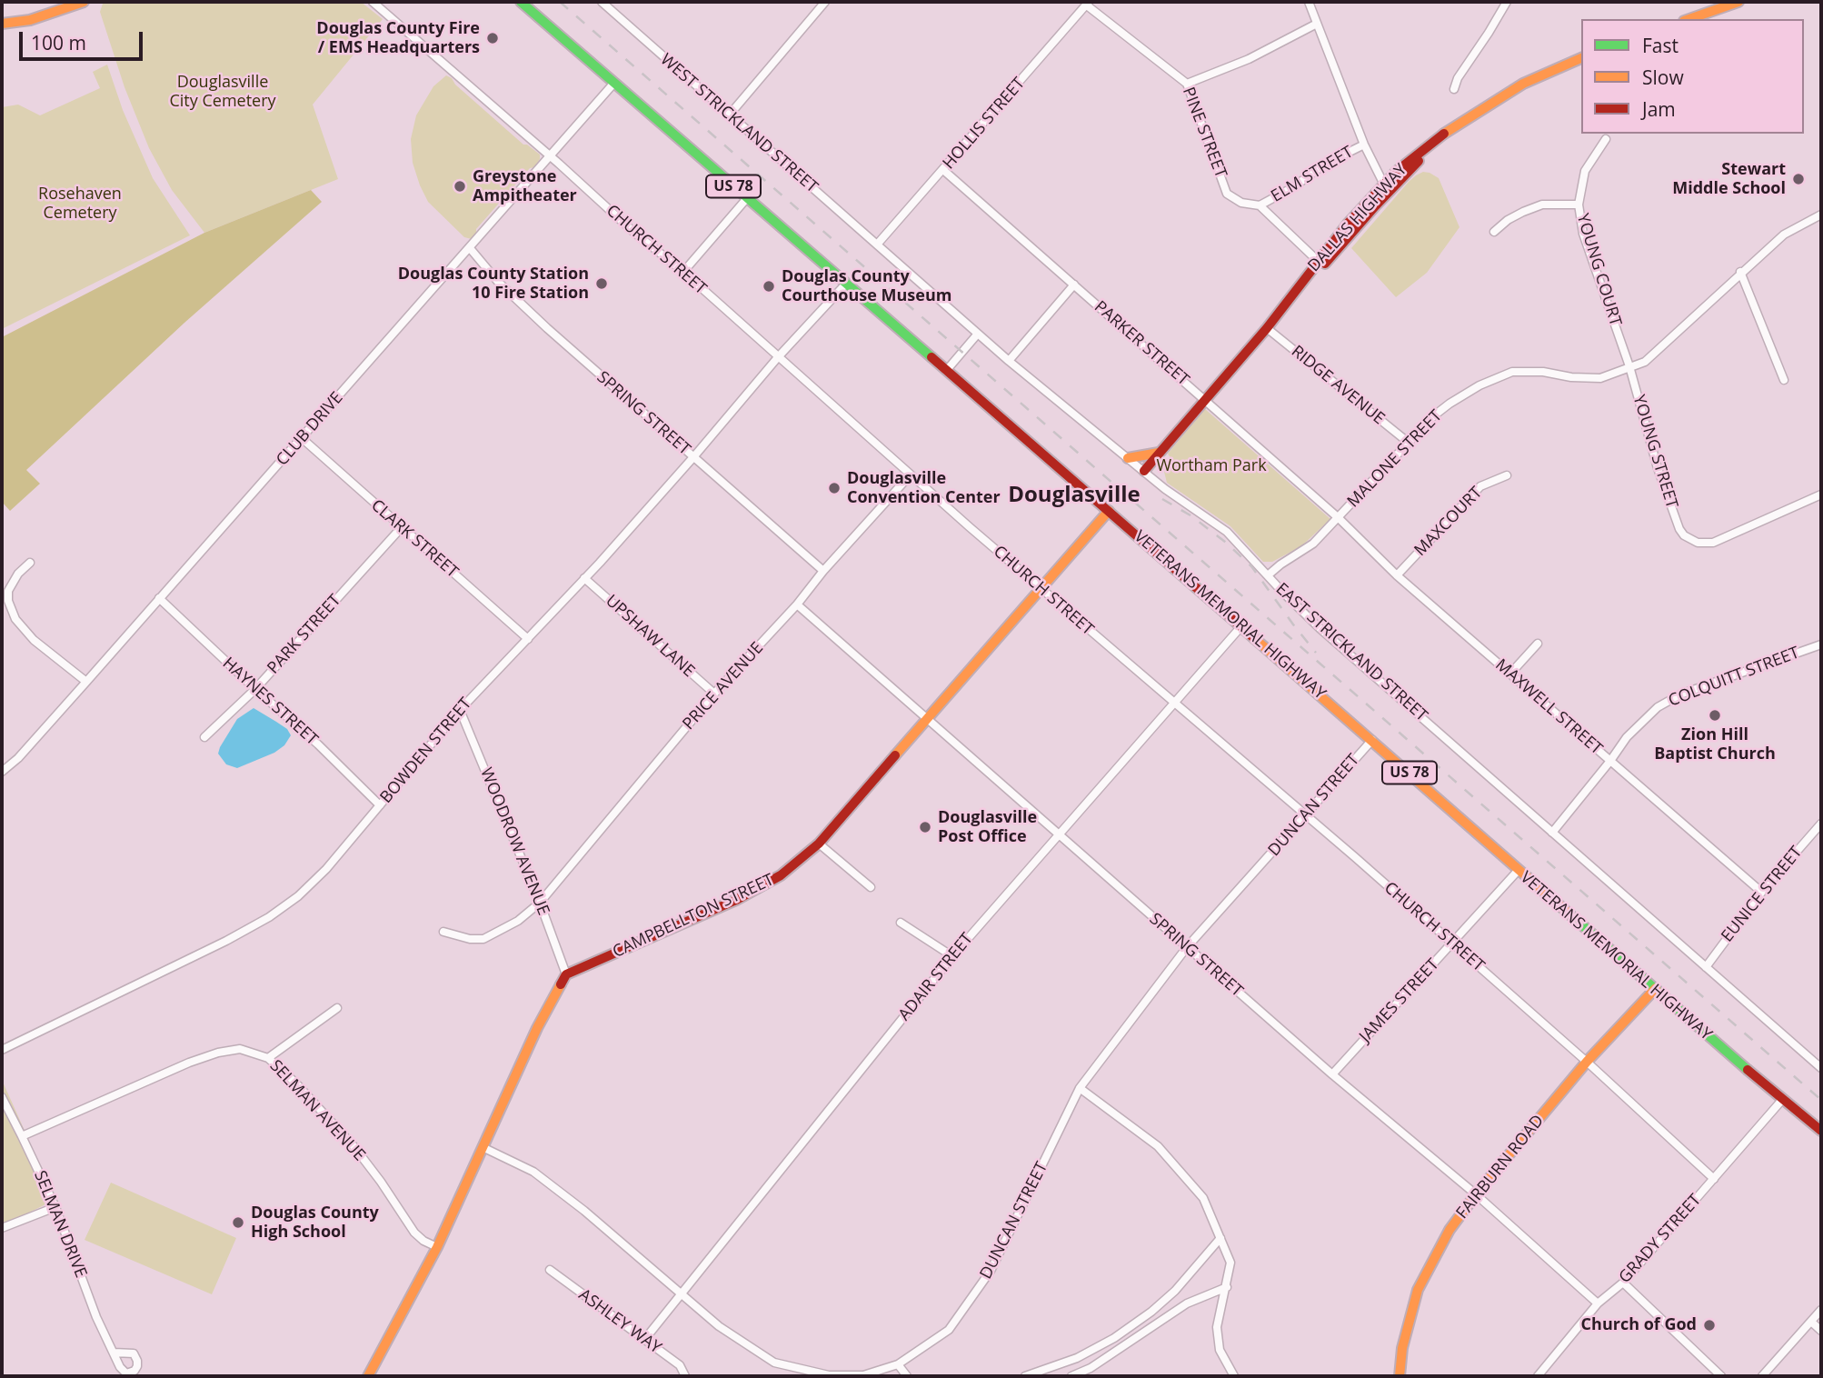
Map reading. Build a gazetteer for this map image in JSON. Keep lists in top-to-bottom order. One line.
{"streets":{"main road":["US 78","DALLAS HIGHWAY","VETERANS MEMORIAL HIGHWAY","CAMPBELLTON STREET","FAIRBURN ROAD"],"street":["WEST STRICKLAND STREET","HOLLIS STREET","PINE STREET","ELM STREET","CHURCH STREET","YOUNG COURT","PARKER STREET","RIDGE AVENUE","SPRING STREET","CLUB DRIVE","YOUNG STREET","MALONE STREET","MAXCOURT","CLARK STREET","PARK STREET","UPSHAW LANE","EAST STRICKLAND STREET","COLQUITT STREET","PRICE AVENUE","HAYNES STREET","MAXWELL STREET","BOWDEN STREET","DUNCAN STREET","WOODROW AVENUE","EUNICE STREET","ADAIR STREET","JAMES STREET","SELMAN AVENUE","SELMAN DRIVE","GRADY STREET","ASHLEY WAY"]},"crossings":[["WEST STRICKLAND STREET","HOLLIS STREET"],["WEST STRICKLAND STREET","EAST STRICKLAND STREET"],["HOLLIS STREET","PINE STREET"],["HOLLIS STREET","PARKER STREET"],["HOLLIS STREET","EAST STRICKLAND STREET"],["PINE STREET","ELM STREET"],["DALLAS HIGHWAY","PARKER STREET"],["DALLAS HIGHWAY","RIDGE AVENUE"],["DALLAS HIGHWAY","EAST STRICKLAND STREET"],["CHURCH STREET","CLUB DRIVE"],["CHURCH STREET","PRICE AVENUE"],["CHURCH STREET","BOWDEN STREET"],["CHURCH STREET","DUNCAN STREET"],["CHURCH STREET","CAMPBELLTON STREET"],["CHURCH STREET","ADAIR STREET"],["CHURCH STREET","JAMES STREET"],["CHURCH STREET","FAIRBURN ROAD"],["CHURCH STREET","GRADY STREET"],["YOUNG COURT","YOUNG STREET"],["YOUNG COURT","MALONE STREET"],["PARKER STREET","MALONE STREET"],["PARKER STREET","MAXWELL STREET"],["RIDGE AVENUE","MALONE STREET"],["SPRING STREET","CLUB DRIVE"],["SPRING STREET","PRICE AVENUE"],["SPRING STREET","BOWDEN STREET"],["SPRING STREET","DUNCAN STREET"],["SPRING STREET","CAMPBELLTON STREET"],["SPRING STREET","ADAIR STREET"],["SPRING STREET","JAMES STREET"],["SPRING STREET","FAIRBURN ROAD"],["SPRING STREET","GRADY STREET"],["CLUB DRIVE","CLARK STREET"],["CLUB DRIVE","VETERANS MEMORIAL HIGHWAY"],["CLUB DRIVE","HAYNES STREET"],["YOUNG STREET","MALONE STREET"],["MALONE STREET","EAST STRICKLAND STREET"],["MALONE STREET","MAXWELL STREET"],["MAXCOURT","MAXWELL STREET"],["CLARK STREET","PARK STREET"],["CLARK STREET","BOWDEN STREET"],["VETERANS MEMORIAL HIGHWAY","BOWDEN STREET"],["VETERANS MEMORIAL HIGHWAY","DUNCAN STREET"],["VETERANS MEMORIAL HIGHWAY","CAMPBELLTON STREET"],["VETERANS MEMORIAL HIGHWAY","ADAIR STREET"],["VETERANS MEMORIAL HIGHWAY","JAMES STREET"],["VETERANS MEMORIAL HIGHWAY","FAIRBURN ROAD"],["VETERANS MEMORIAL HIGHWAY","GRADY STREET"],["PARK STREET","HAYNES STREET"],["UPSHAW LANE","PRICE AVENUE"],["UPSHAW LANE","BOWDEN STREET"],["EAST STRICKLAND STREET","COLQUITT STREET"],["EAST STRICKLAND STREET","EUNICE STREET"],["COLQUITT STREET","MAXWELL STREET"],["PRICE AVENUE","WOODROW AVENUE"],["HAYNES STREET","BOWDEN STREET"],["MAXWELL STREET","EUNICE STREET"],["BOWDEN STREET","WOODROW AVENUE"],["DUNCAN STREET","ADAIR STREET"],["WOODROW AVENUE","CAMPBELLTON STREET"],["ADAIR STREET","ASHLEY WAY"],["SELMAN AVENUE","SELMAN DRIVE"]],"districts":["Douglasville"],"parks":["Douglasville City Cemetery","Rosehaven Cemetery","Wortham Park"],"places":["Douglas County Fire / EMS Headquarters","Stewart Middle School","Greystone Ampitheater","Douglas County Station 10 Fire Station","Douglas County Courthouse Museum","Douglasville Convention Center","Zion Hill Baptist Church","Douglasville Post Office","Douglas County High School","Church of God"],"legend":["Fast","Slow","Jam"],"scale_bar":"100 m"}
